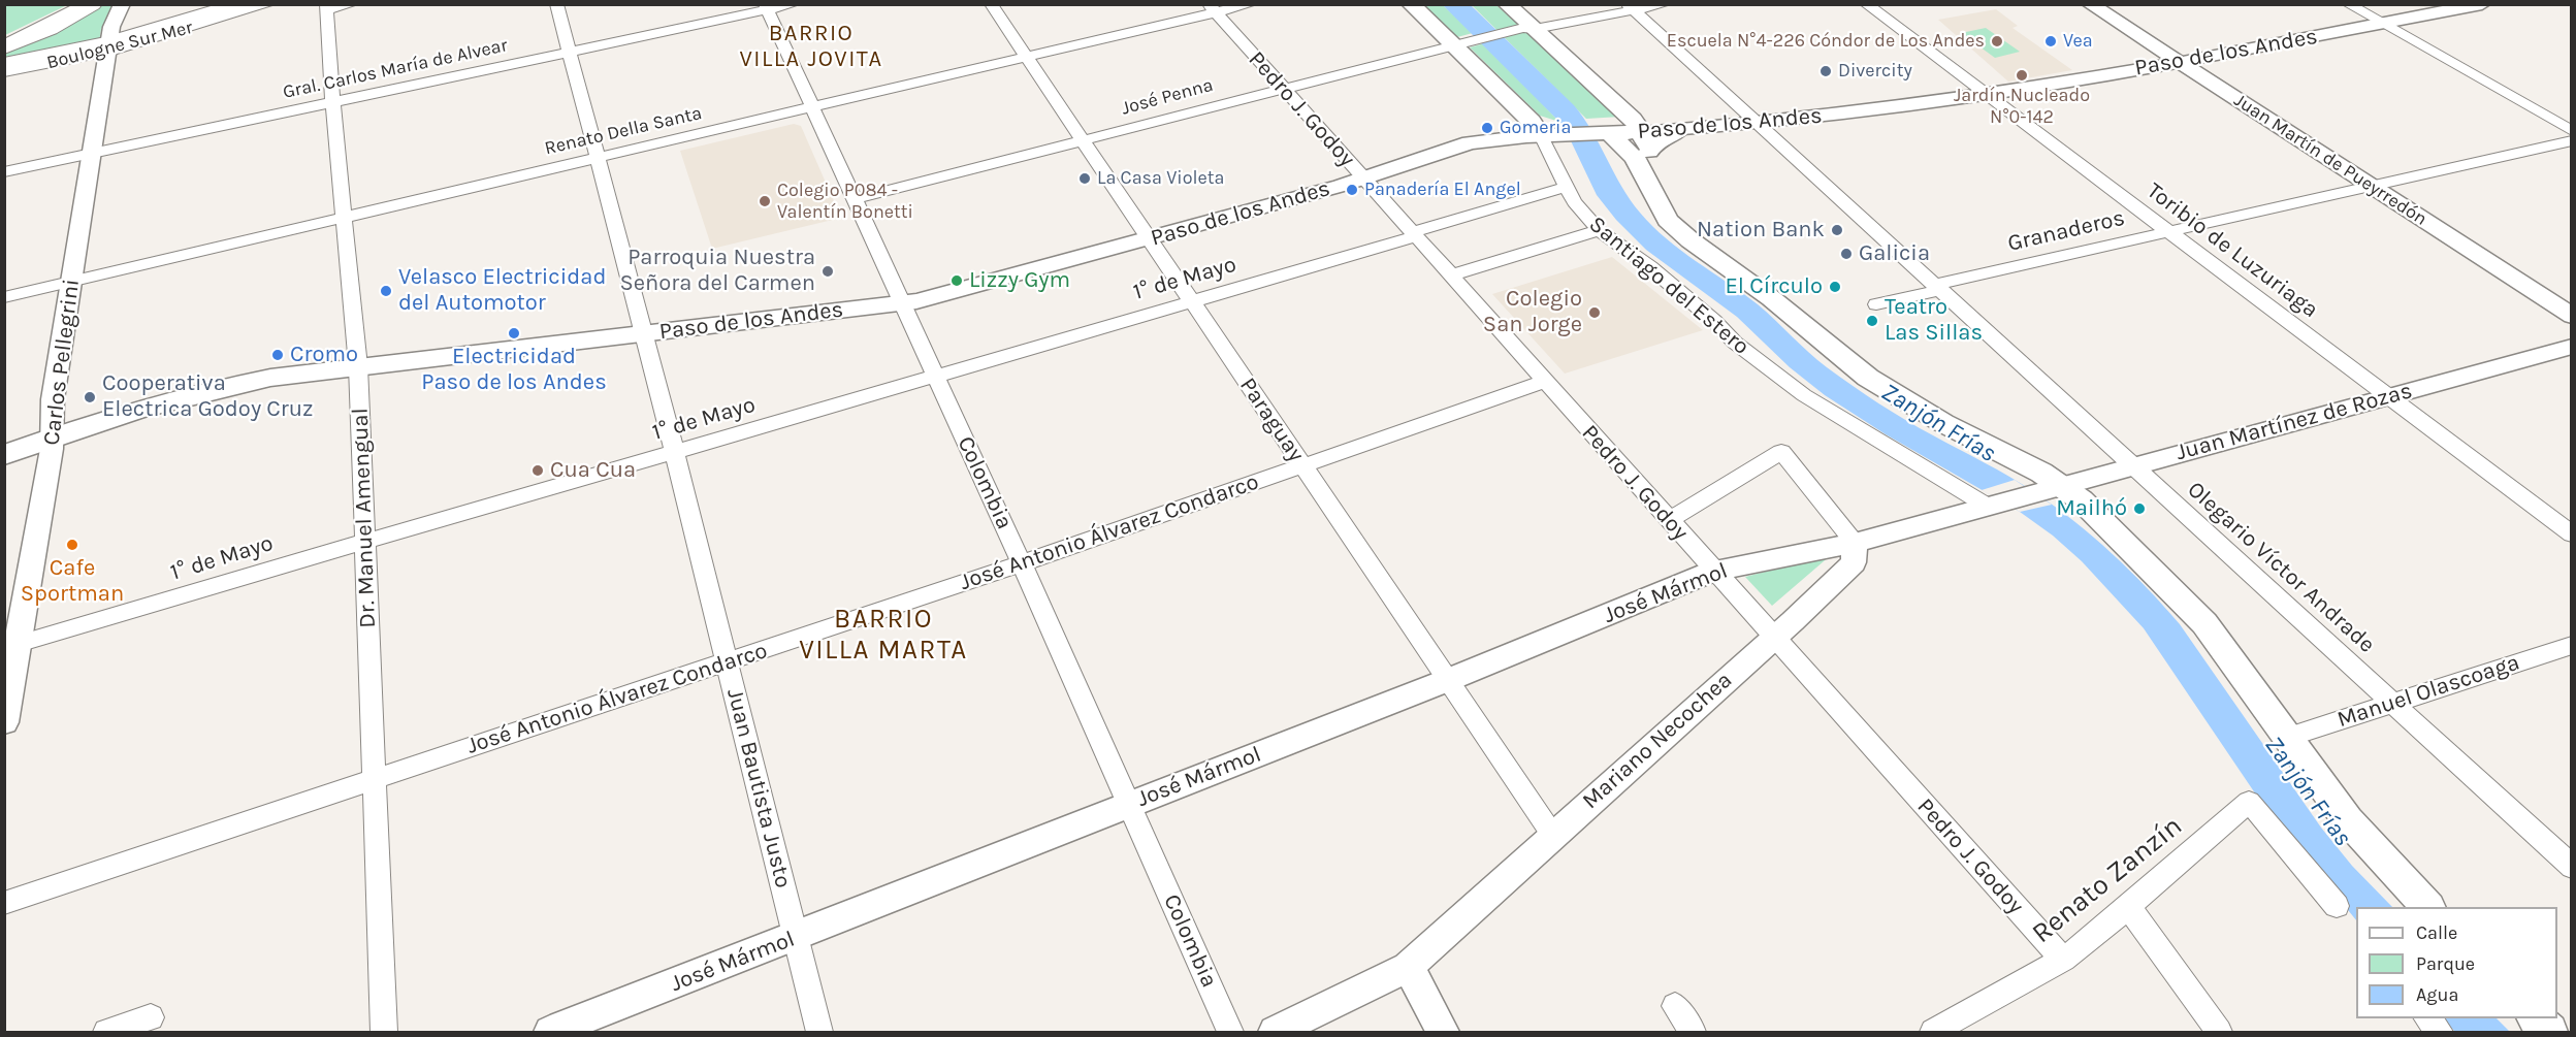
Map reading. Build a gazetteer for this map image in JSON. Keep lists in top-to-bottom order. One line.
{"streets":{"highway":["Boulogne Sur Mer"],"main road":["Paso de los Andes","Santiago del Estero"],"street":["Gral. Carlos María de Alvear","José Penna","Pedro J. Godoy","Renato Della Santa","Juan Martín de Pueyrredón","Granaderos","Toribio de Luzuriaga","1° de Mayo","Carlos Pellegrini","Paraguay","Juan Martínez de Rozas","Colombia","Dr. Manuel Amengual","José Antonio Álvarez Condarco","Olegario Víctor Andrade","José Mármol","Manuel Olascoaga","Mariano Necochea","Juan Bautista Justo","Renato Zanzín"]},"crossings":[["Boulogne Sur Mer","Carlos Pellegrini"],["Paso de los Andes","Pedro J. Godoy"],["Paso de los Andes","Juan Martín de Pueyrredón"],["Paso de los Andes","Toribio de Luzuriaga"],["Paso de los Andes","Santiago del Estero"],["Paso de los Andes","Carlos Pellegrini"],["Paso de los Andes","Paraguay"],["Paso de los Andes","Colombia"],["Paso de los Andes","Dr. Manuel Amengual"],["Paso de los Andes","Olegario Víctor Andrade"],["Paso de los Andes","Juan Bautista Justo"],["Gral. Carlos María de Alvear","Carlos Pellegrini"],["Gral. Carlos María de Alvear","Colombia"],["Gral. Carlos María de Alvear","Dr. Manuel Amengual"],["Gral. Carlos María de Alvear","Juan Bautista Justo"],["José Penna","Pedro J. Godoy"],["José Penna","Santiago del Estero"],["José Penna","Paraguay"],["José Penna","Colombia"],["José Penna","Olegario Víctor Andrade"],["Pedro J. Godoy","Renato Della Santa"],["Pedro J. Godoy","1° de Mayo"],["Pedro J. Godoy","José Antonio Álvarez Condarco"],["Pedro J. Godoy","José Mármol"],["Pedro J. Godoy","Mariano Necochea"],["Pedro J. Godoy","Renato Zanzín"],["Renato Della Santa","Carlos Pellegrini"],["Renato Della Santa","Paraguay"],["Renato Della Santa","Colombia"],["Renato Della Santa","Dr. Manuel Amengual"],["Renato Della Santa","Juan Bautista Justo"],["Juan Martín de Pueyrredón","Granaderos"],["Granaderos","Toribio de Luzuriaga"],["Granaderos","Olegario Víctor Andrade"],["Toribio de Luzuriaga","Juan Martínez de Rozas"],["1° de Mayo","Santiago del Estero"],["1° de Mayo","Carlos Pellegrini"],["1° de Mayo","Paraguay"],["1° de Mayo","Colombia"],["1° de Mayo","Dr. Manuel Amengual"],["1° de Mayo","Juan Bautista Justo"],["Santiago del Estero","Juan Martínez de Rozas"],["Paraguay","José Antonio Álvarez Condarco"],["Paraguay","José Mármol"],["Paraguay","Mariano Necochea"],["Juan Martínez de Rozas","Olegario Víctor Andrade"],["Colombia","José Antonio Álvarez Condarco"],["Colombia","José Mármol"],["Dr. Manuel Amengual","José Antonio Álvarez Condarco"],["José Antonio Álvarez Condarco","Juan Bautista Justo"],["Olegario Víctor Andrade","Manuel Olascoaga"],["José Mármol","Mariano Necochea"],["José Mármol","Juan Bautista Justo"]],"districts":["BARRIO VILLA JOVITA","BARRIO VILLA MARTA"],"water":["Zanjón Frías"],"places":["Escuela N°4-226 Cóndor de Los Andes","Vea","Divercity","Jardín Nucleado N°0-142","Gomeria","La Casa Violeta","Panadería El Angel","Colegio P084 - Valentín Bonetti","Nation Bank","Galicia","Parroquia Nuestra Señora del Carmen","Lizzy Gym","El Círculo","Velasco Electricidad del Automotor","Colegio San Jorge","Teatro Las Sillas","Electricidad Paso de los Andes","Cromo","Cooperativa Electrica Godoy Cruz","Cua Cua","Mailhó","Cafe Sportman"],"legend":["Calle","Parque","Agua"]}
